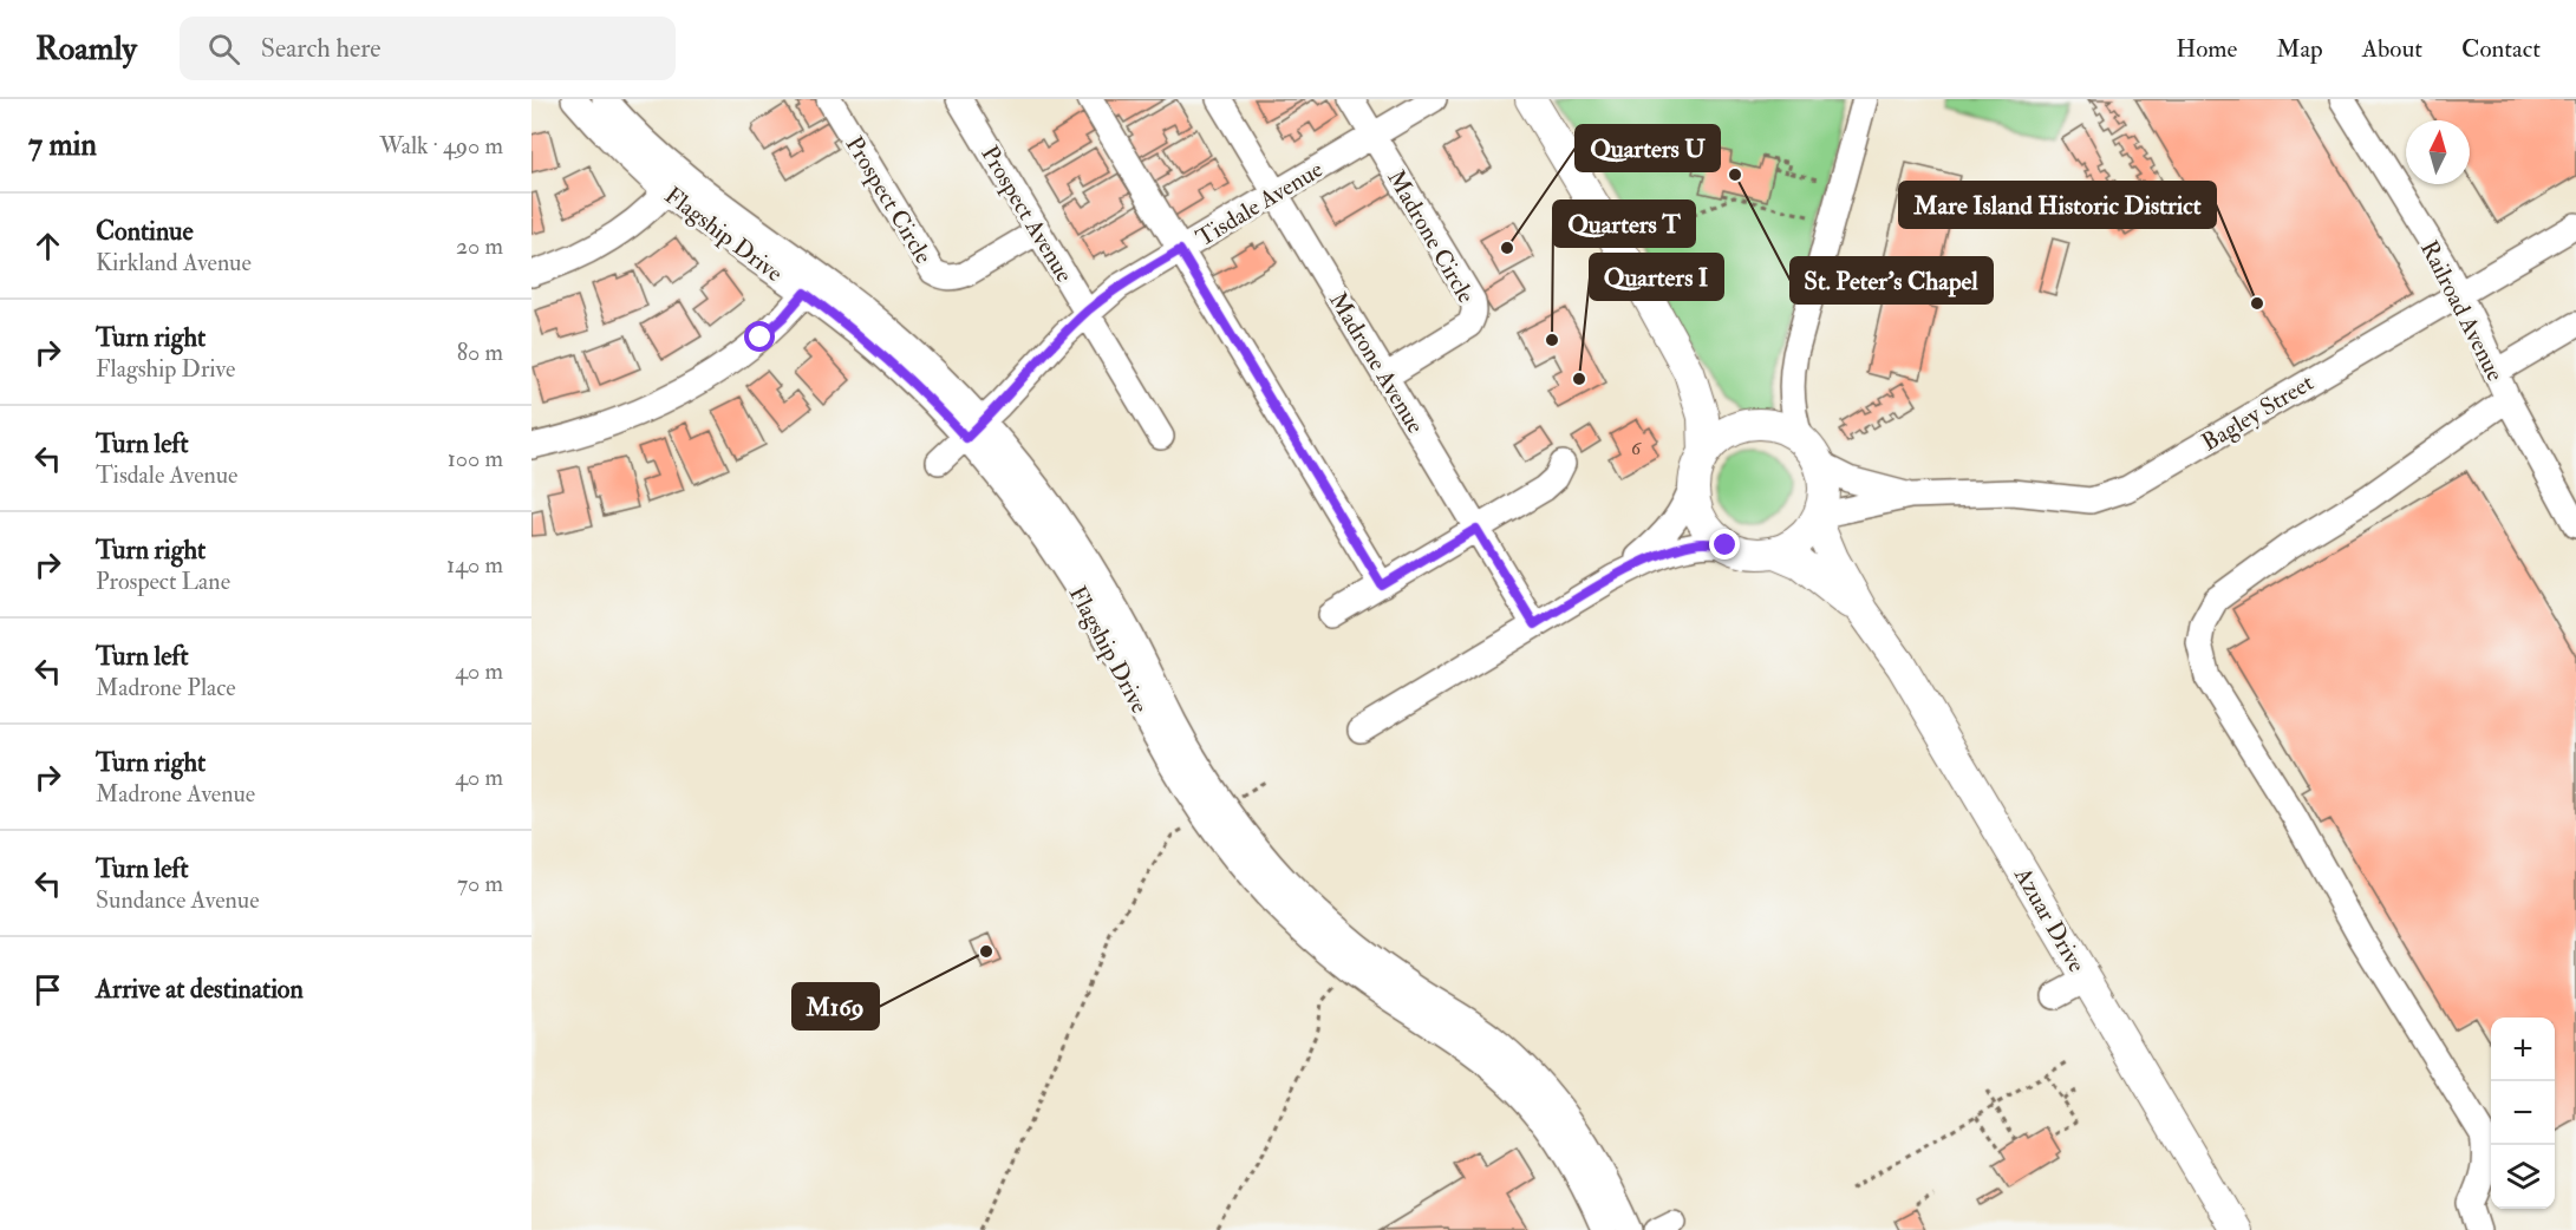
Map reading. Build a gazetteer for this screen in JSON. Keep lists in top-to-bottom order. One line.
{"streets":{"main road":["Azuar Drive"],"street":["Prospect Circle","Tisdale Avenue","Prospect Avenue","Flagship Drive","Madrone Circle","Railroad Avenue","Madrone Avenue","Bagley Street"]},"crossings":[["Prospect Circle","Prospect Avenue"],["Tisdale Avenue","Prospect Avenue"],["Tisdale Avenue","Flagship Drive"],["Tisdale Avenue","Madrone Circle"],["Tisdale Avenue","Madrone Avenue"],["Madrone Circle","Madrone Avenue"],["Railroad Avenue","Bagley Street"],["Bagley Street","Azuar Drive"]],"places":["St. Peter's Chapel","Quarters U","Mare Island Historic District","Quarters T","Quarters I","M169"],"house_numbers":["6"],"north":"top","page":{"header":"Roamly","search":"Search here","nav":["Home","Map","About","Contact"],"heading":["7 min","Walk · 490 m"],"list":[["Continue","Kirkland Avenue","20 m"],["Turn right","Flagship Drive","80 m"],["Turn left","Tisdale Avenue","100 m"],["Turn right","Prospect Lane","140 m"],["Turn left","Madrone Place","40 m"],["Turn right","Madrone Avenue","40 m"],["Turn left","Sundance Avenue","70 m"],"Arrive at destination"],"map_buttons":["+","−"]}}
